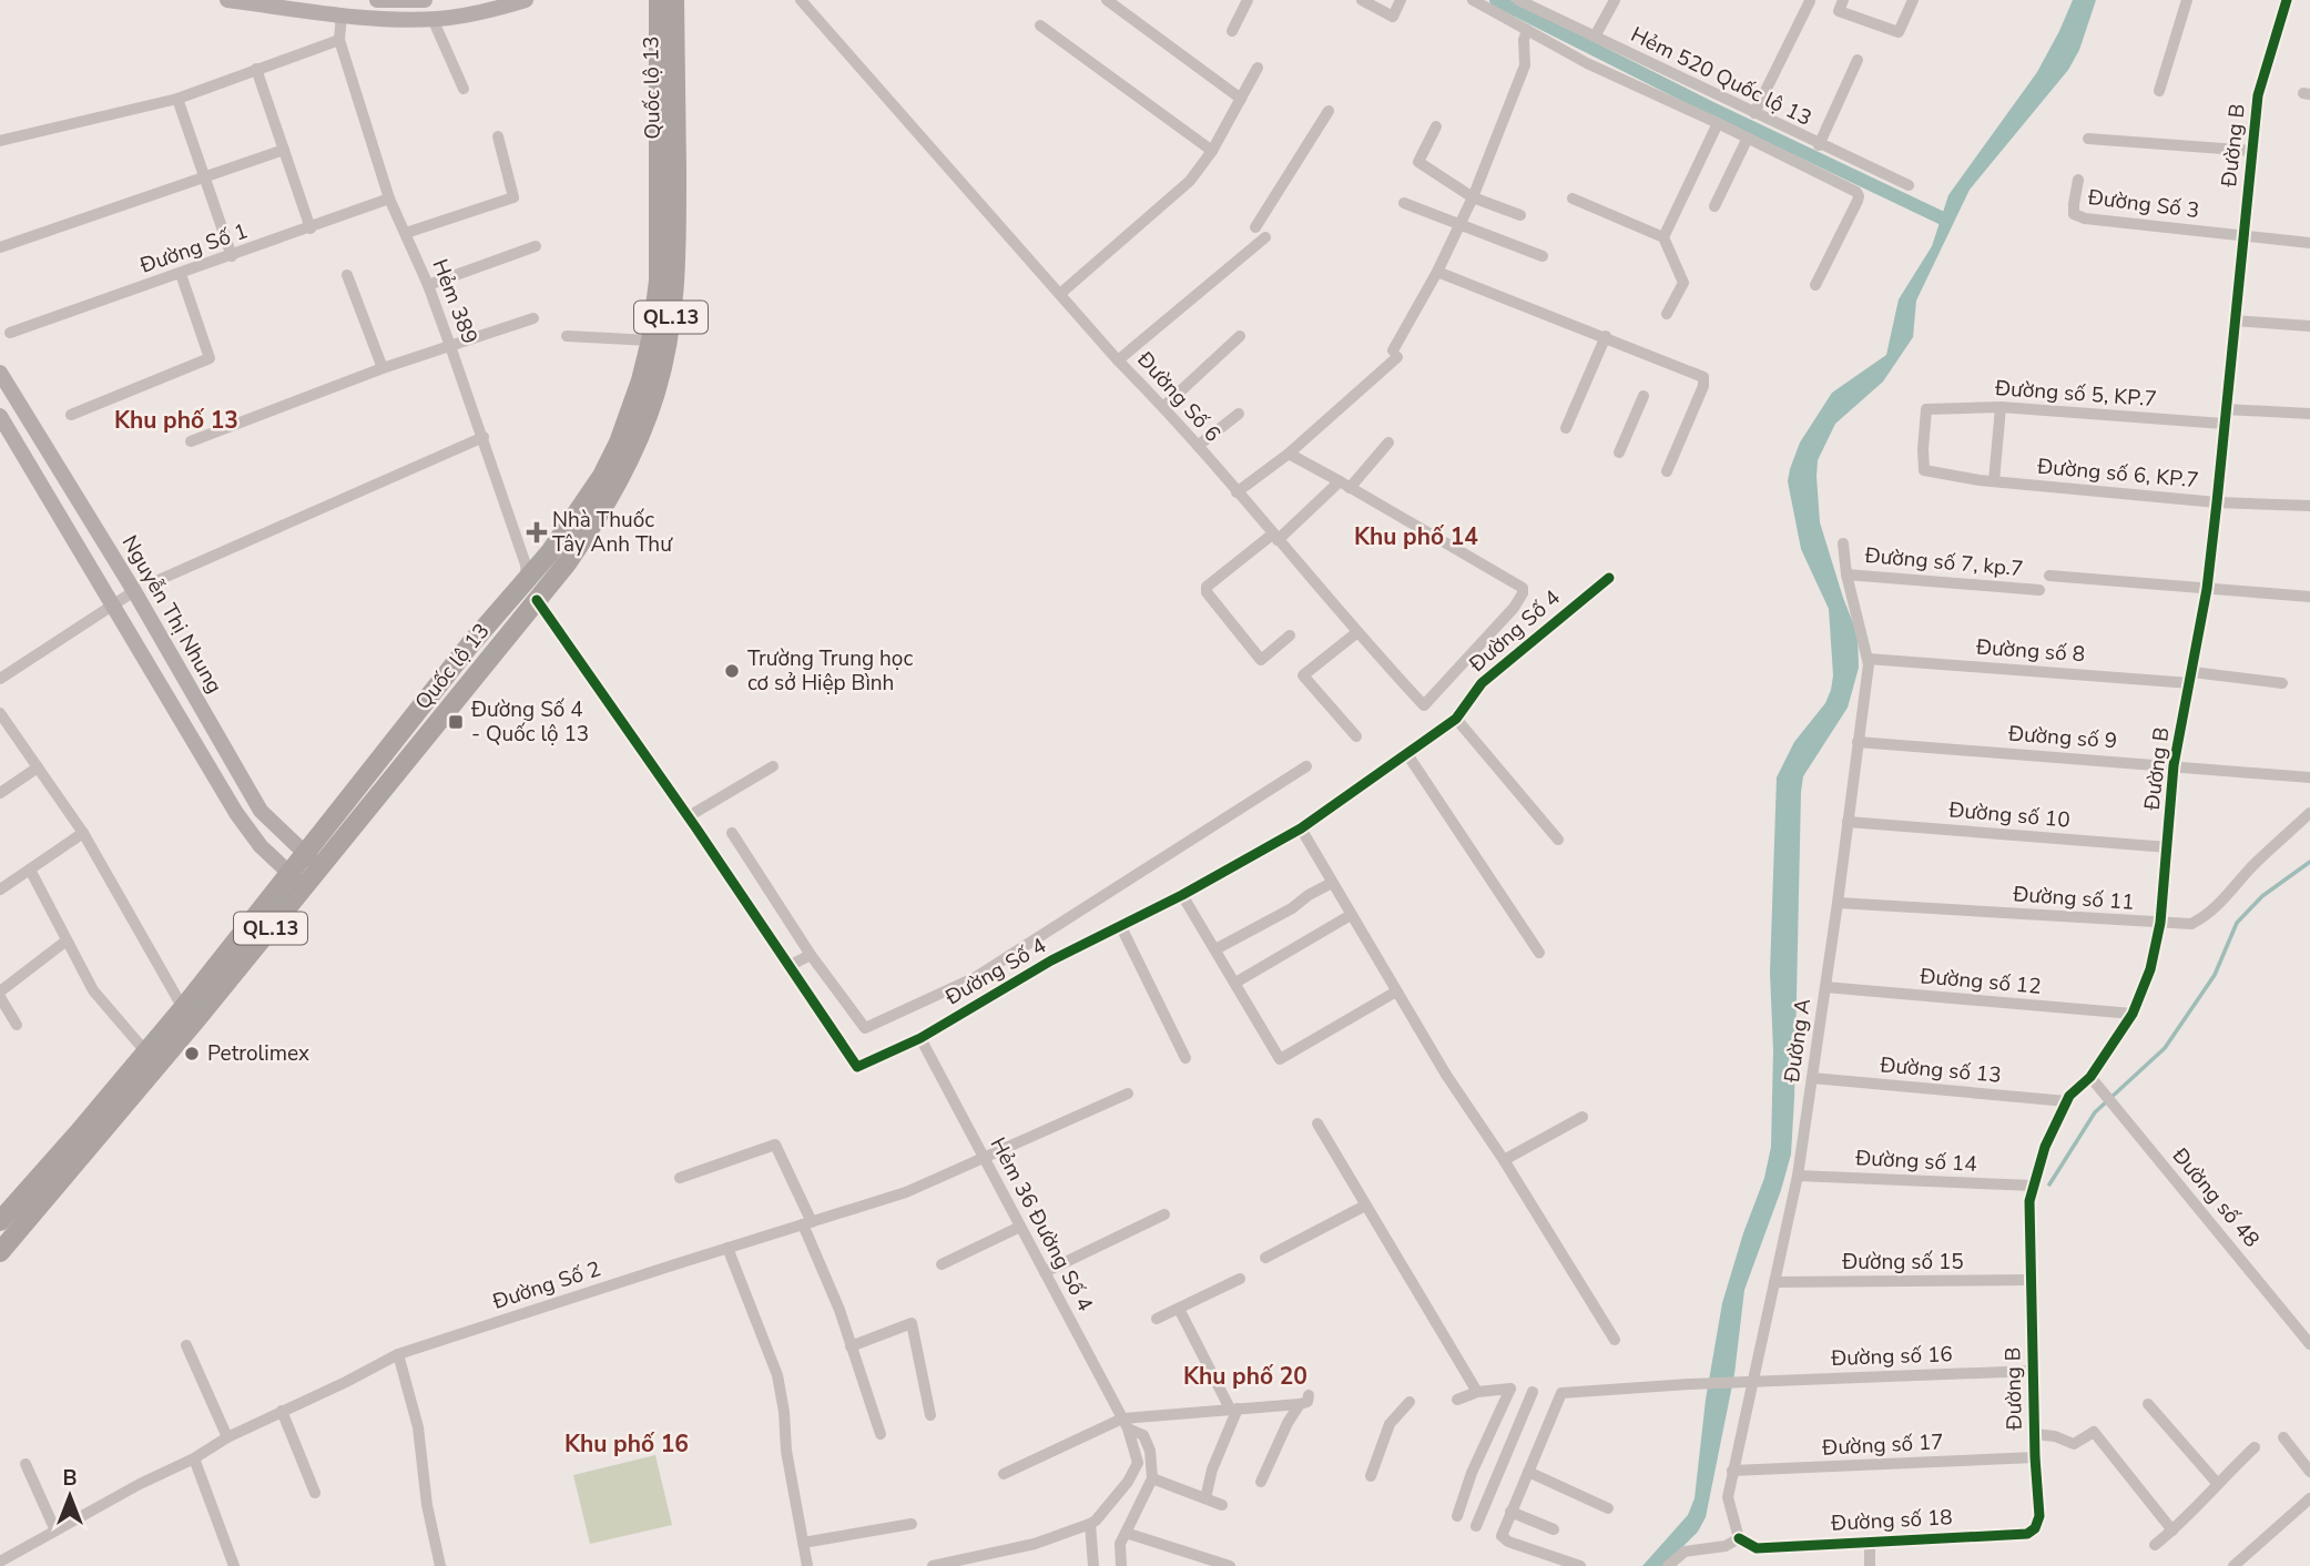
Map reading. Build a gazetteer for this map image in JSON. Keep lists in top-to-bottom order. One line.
{"streets":{"highway":["Quốc lộ 13","QL.13"],"street":["Hẻm 520 Quốc lộ 13","Đường B","Đường Số 3","Đường Số 1","Hẻm 389","Đường số 5, KP.7","Đường Số 6","Đường số 6, KP.7","Đường số 7, kp.7","Nguyễn Thị Nhung","Đường Số 4","Đường số 8","Đường số 9","Đường số 10","Đường số 11","Đường số 12","Đường A","Đường số 13","Đường số 14","Đường số 48","Hẻm 36 Đường Số 4","Đường số 15","Đường Số 2","Đường số 16","Đường số 17","Đường số 18"]},"crossings":[["Quốc lộ 13","Hẻm 389"],["Quốc lộ 13","Nguyễn Thị Nhung"],["Quốc lộ 13","Đường Số 4"],["Đường B","Đường Số 3"],["Đường B","Đường số 5, KP.7"],["Đường B","Đường số 6, KP.7"],["Đường B","Đường số 7, kp.7"],["Đường B","Đường số 8"],["Đường B","Đường số 9"],["Đường B","Đường số 10"],["Đường B","Đường số 11"],["Đường B","Đường số 12"],["Đường B","Đường số 13"],["Đường B","Đường số 14"],["Đường B","Đường số 48"],["Đường B","Đường số 15"],["Đường B","Đường số 16"],["Đường B","Đường số 17"],["Đường B","Đường số 18"],["Đường Số 1","Hẻm 389"],["Đường số 5, KP.7","Đường số 6, KP.7"],["Đường số 7, kp.7","Đường A"],["Đường Số 4","Hẻm 36 Đường Số 4"],["Đường số 8","Đường A"],["Đường số 9","Đường A"],["Đường số 10","Đường A"],["Đường số 11","Đường A"],["Đường số 12","Đường A"],["Đường A","Đường số 13"],["Đường A","Đường số 14"],["Đường A","Đường số 15"],["Đường A","Đường số 16"],["Đường A","Đường số 17"],["Đường A","Đường số 18"],["Hẻm 36 Đường Số 4","Đường Số 2"]],"districts":["Khu phố 13","Khu phố 14","Khu phố 20","Khu phố 16"],"places":{"health":["Nhà Thuốc Tây Anh Thư"],"other":["Trường Trung học cơ sở Hiệp Bình","Petrolimex"],"transit":["Đường Số 4 - Quốc lộ 13"]},"north":"top"}
